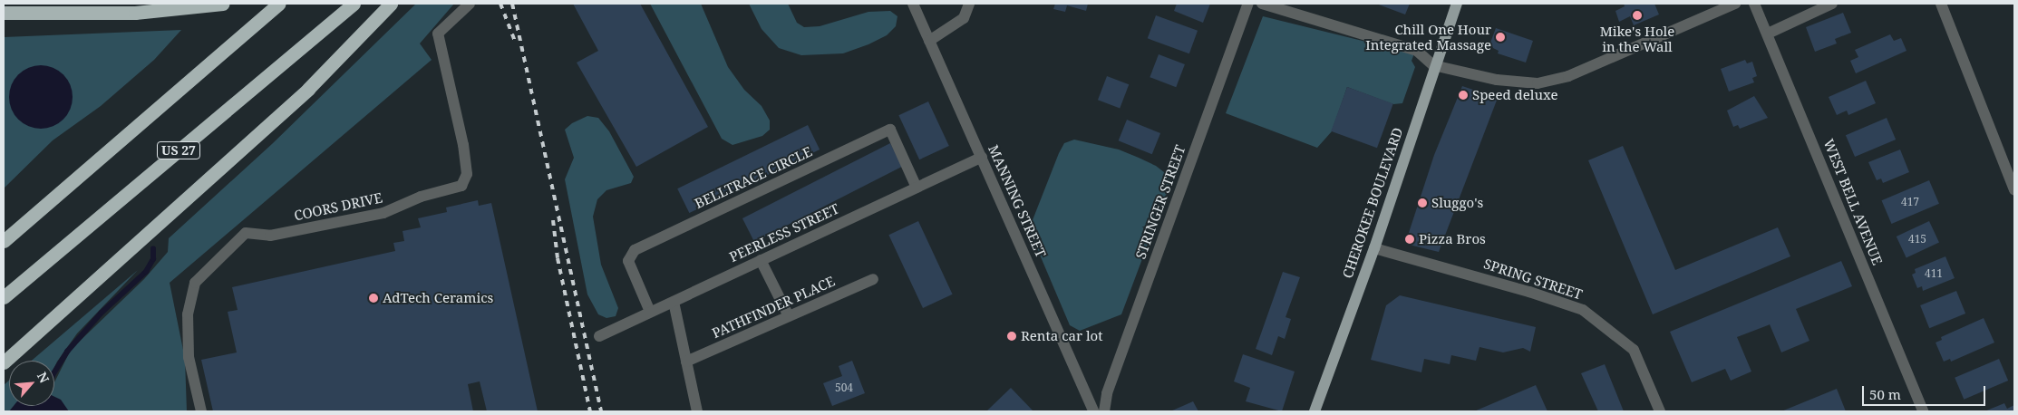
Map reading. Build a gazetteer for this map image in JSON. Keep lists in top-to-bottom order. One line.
{"streets":{"highway":["US 27"],"main road":["CHEROKEE BOULEVARD"],"street":["BELLTRACE CIRCLE","MANNING STREET","STRINGER STREET","WEST BELL AVENUE","COORS DRIVE","PEERLESS STREET","SPRING STREET","PATHFINDER PLACE"]},"crossings":[["BELLTRACE CIRCLE","PEERLESS STREET"],["MANNING STREET","PEERLESS STREET"],["CHEROKEE BOULEVARD","SPRING STREET"]],"places":["Mike's Hole in the Wall","Chill One Hour Integrated Massage","Speed deluxe","Sluggo's","Pizza Bros","AdTech Ceramics","Renta car lot"],"house_numbers":["417","415","411","504"],"scale_bar":"50 m","north":"top right"}
